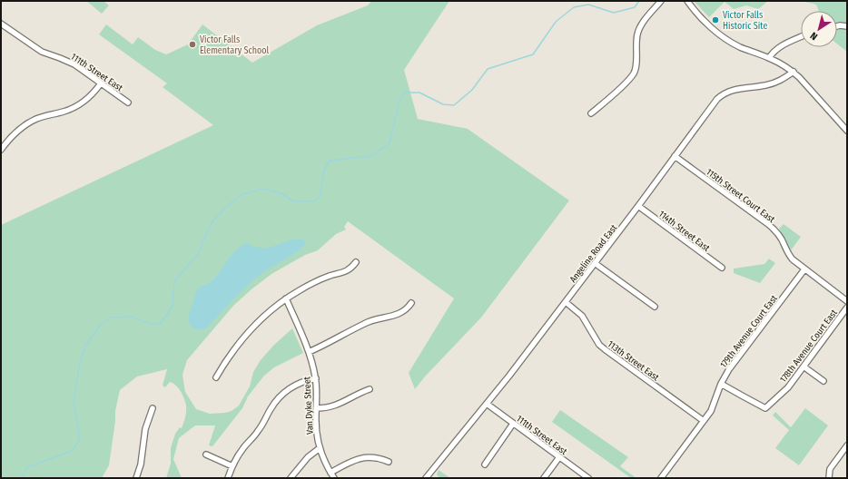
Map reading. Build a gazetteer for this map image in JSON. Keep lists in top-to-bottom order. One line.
{"streets":{"street":["111th Street East","115th Street Court East","114th Street East","Angeline Road East","179th Avenue Court East","178th Avenue Court East","113th Street East","Van Dyke Street"]},"crossings":[["111th Street East","Angeline Road East"],["115th Street Court East","Angeline Road East"],["115th Street Court East","179th Avenue Court East"],["114th Street East","Angeline Road East"],["Angeline Road East","113th Street East"],["179th Avenue Court East","178th Avenue Court East"],["179th Avenue Court East","113th Street East"]],"places":["Victor Falls Historic Site","Victor Falls Elementary School"],"north":"bottom left"}
